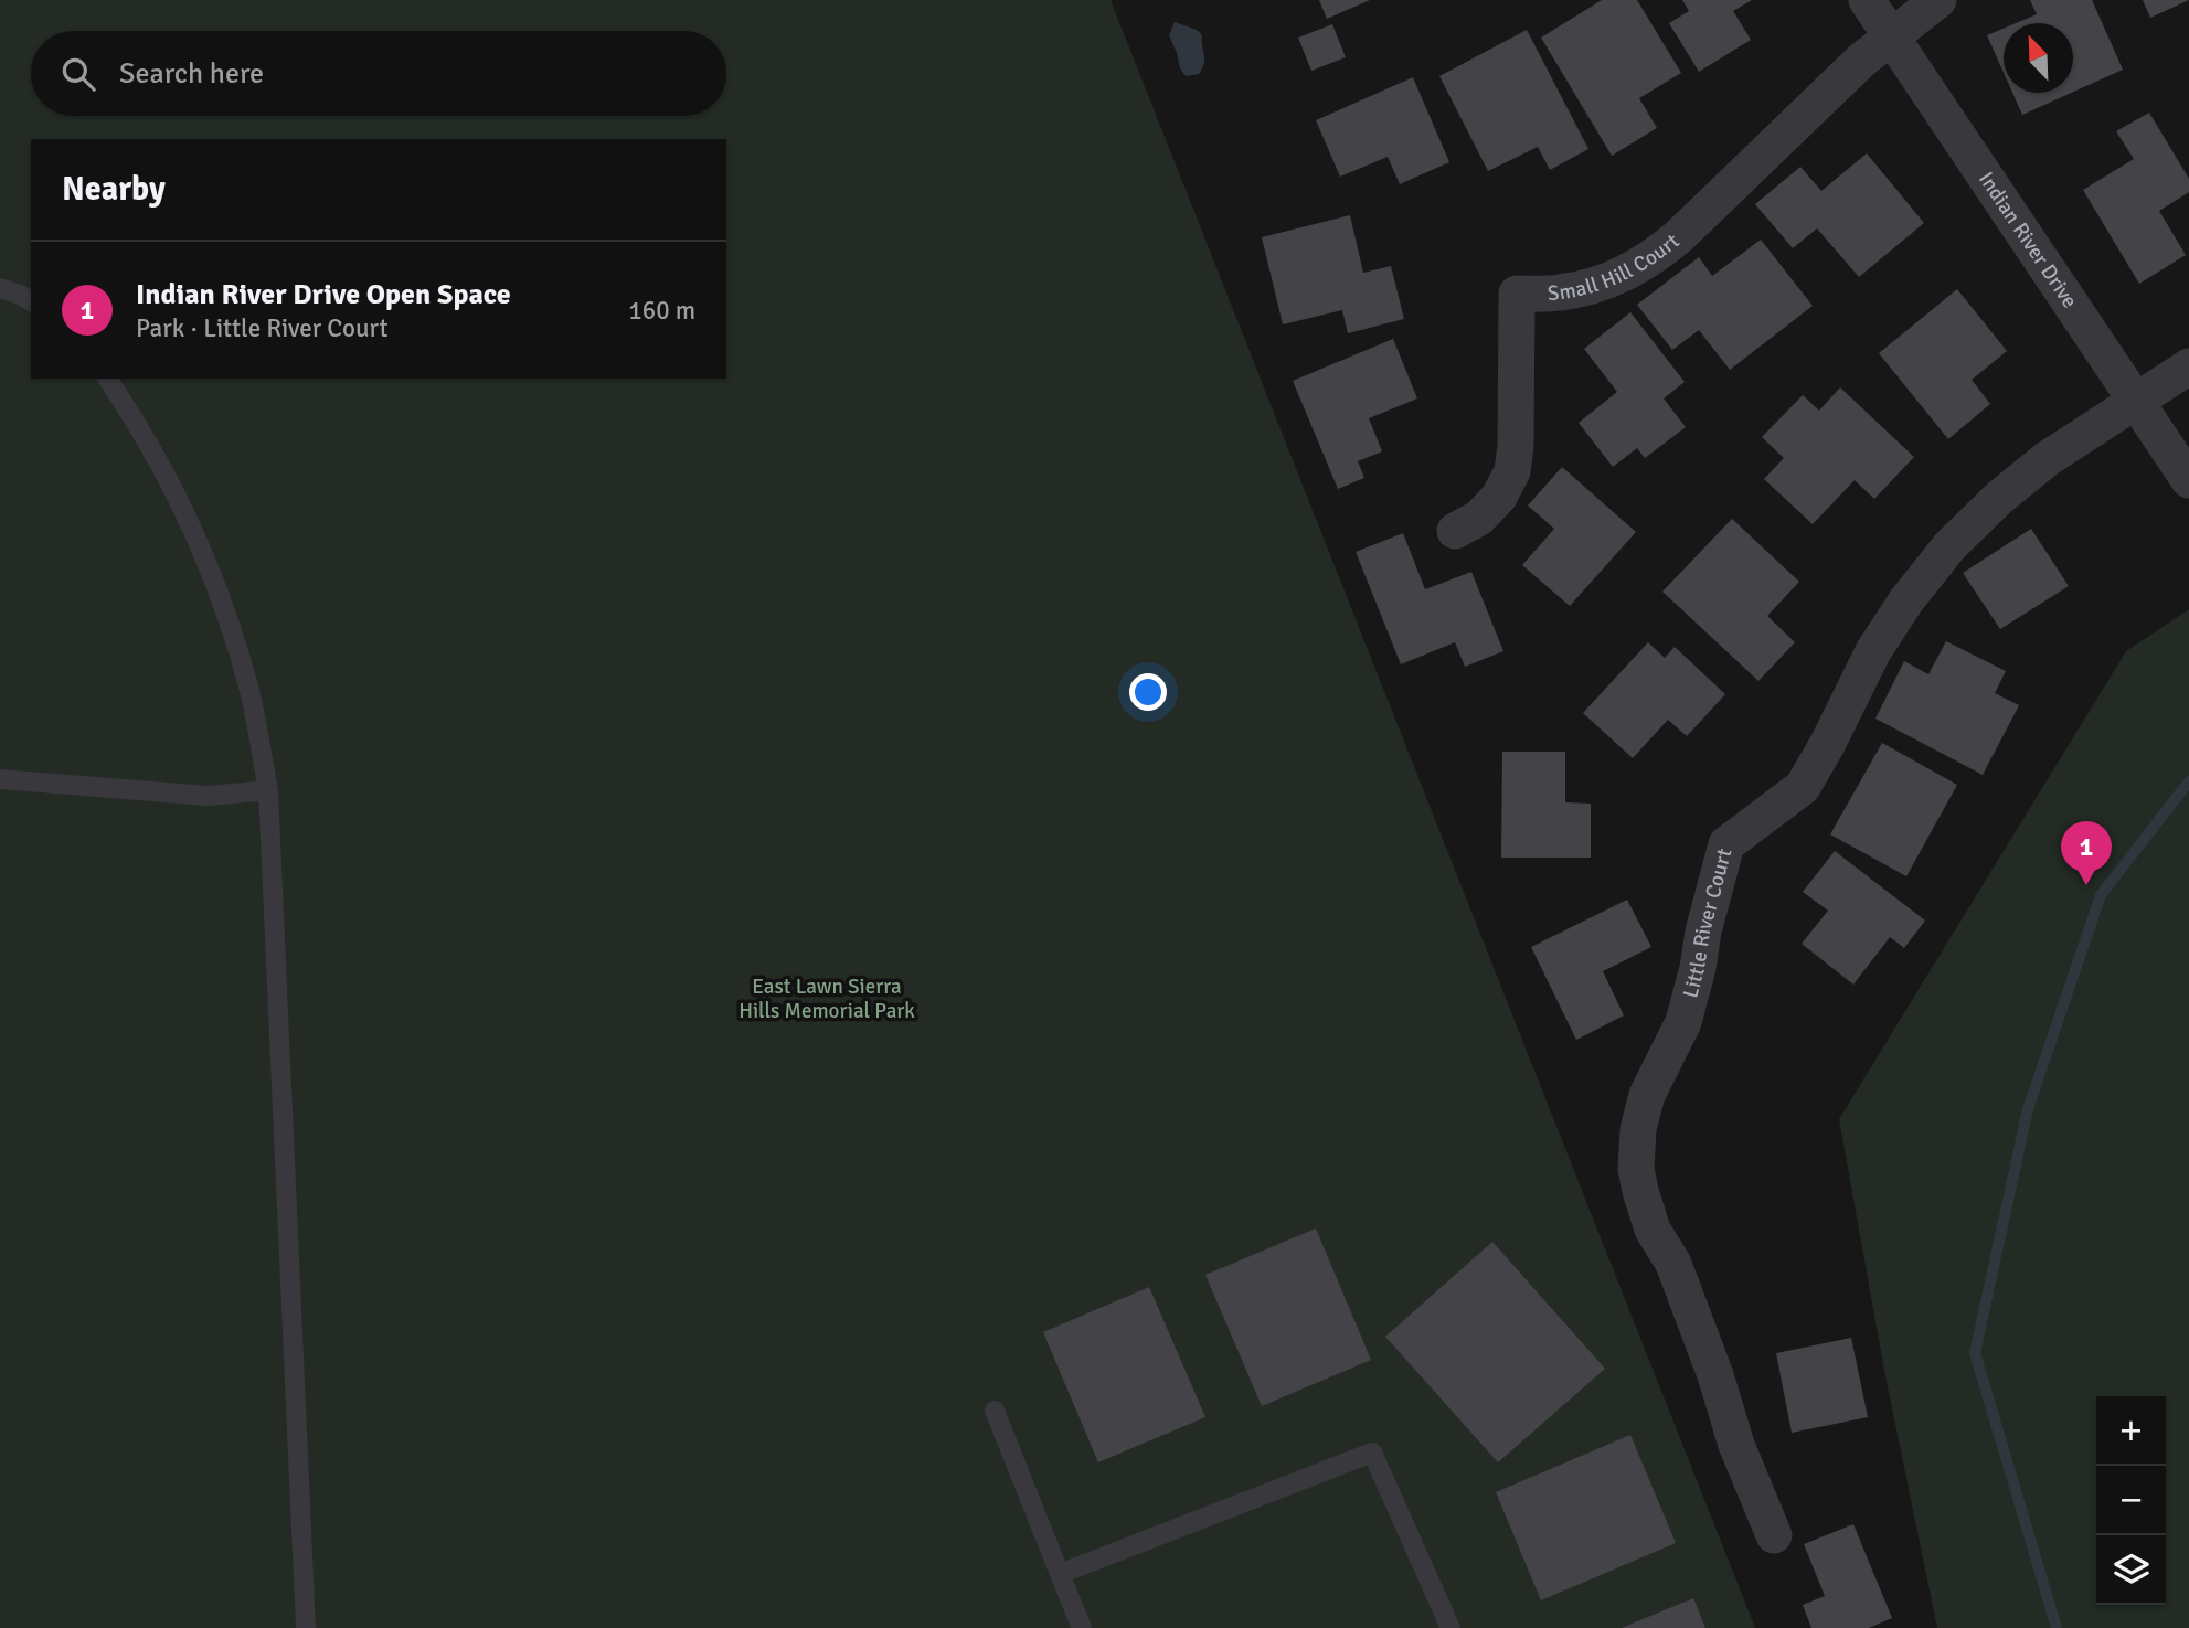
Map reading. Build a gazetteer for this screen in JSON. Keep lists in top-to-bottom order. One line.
{"streets":{"street":["Indian River Drive","Small Hill Court","Little River Court"]},"crossings":[["Indian River Drive","Small Hill Court"],["Indian River Drive","Little River Court"]],"parks":["East Lawn Sierra Hills Memorial Park"],"north":"top left","page":{"search":"Search here","heading":"Nearby","list":[{"mark":"1","name":"Indian River Drive Open Space","note":"Park · Little River Court","value":"160 m"}],"pins":"1","map_buttons":["+","−"]}}
